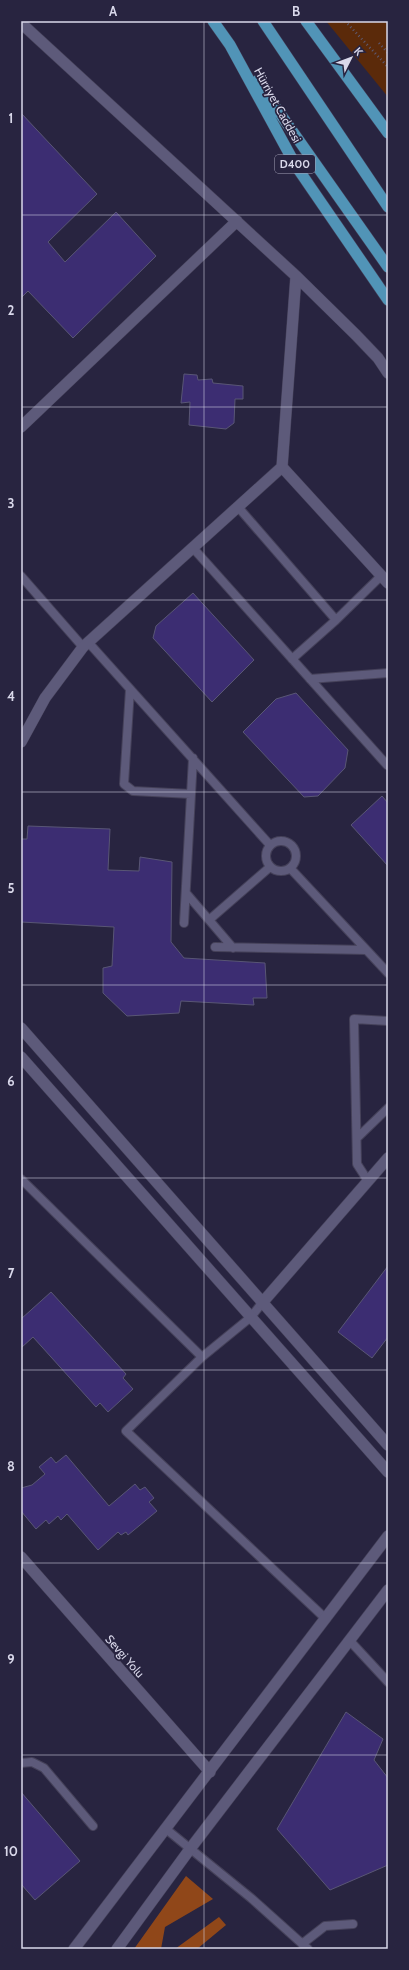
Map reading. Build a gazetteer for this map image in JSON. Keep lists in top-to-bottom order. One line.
{"streets":{"highway":["Hürriyet Caddesi","D400"],"street":["Sevgi Yolu"]},"north":"top right","grid":{"columns":["A","B"],"rows":["1","2","3","4","5","6","7","8","9","10"]}}
